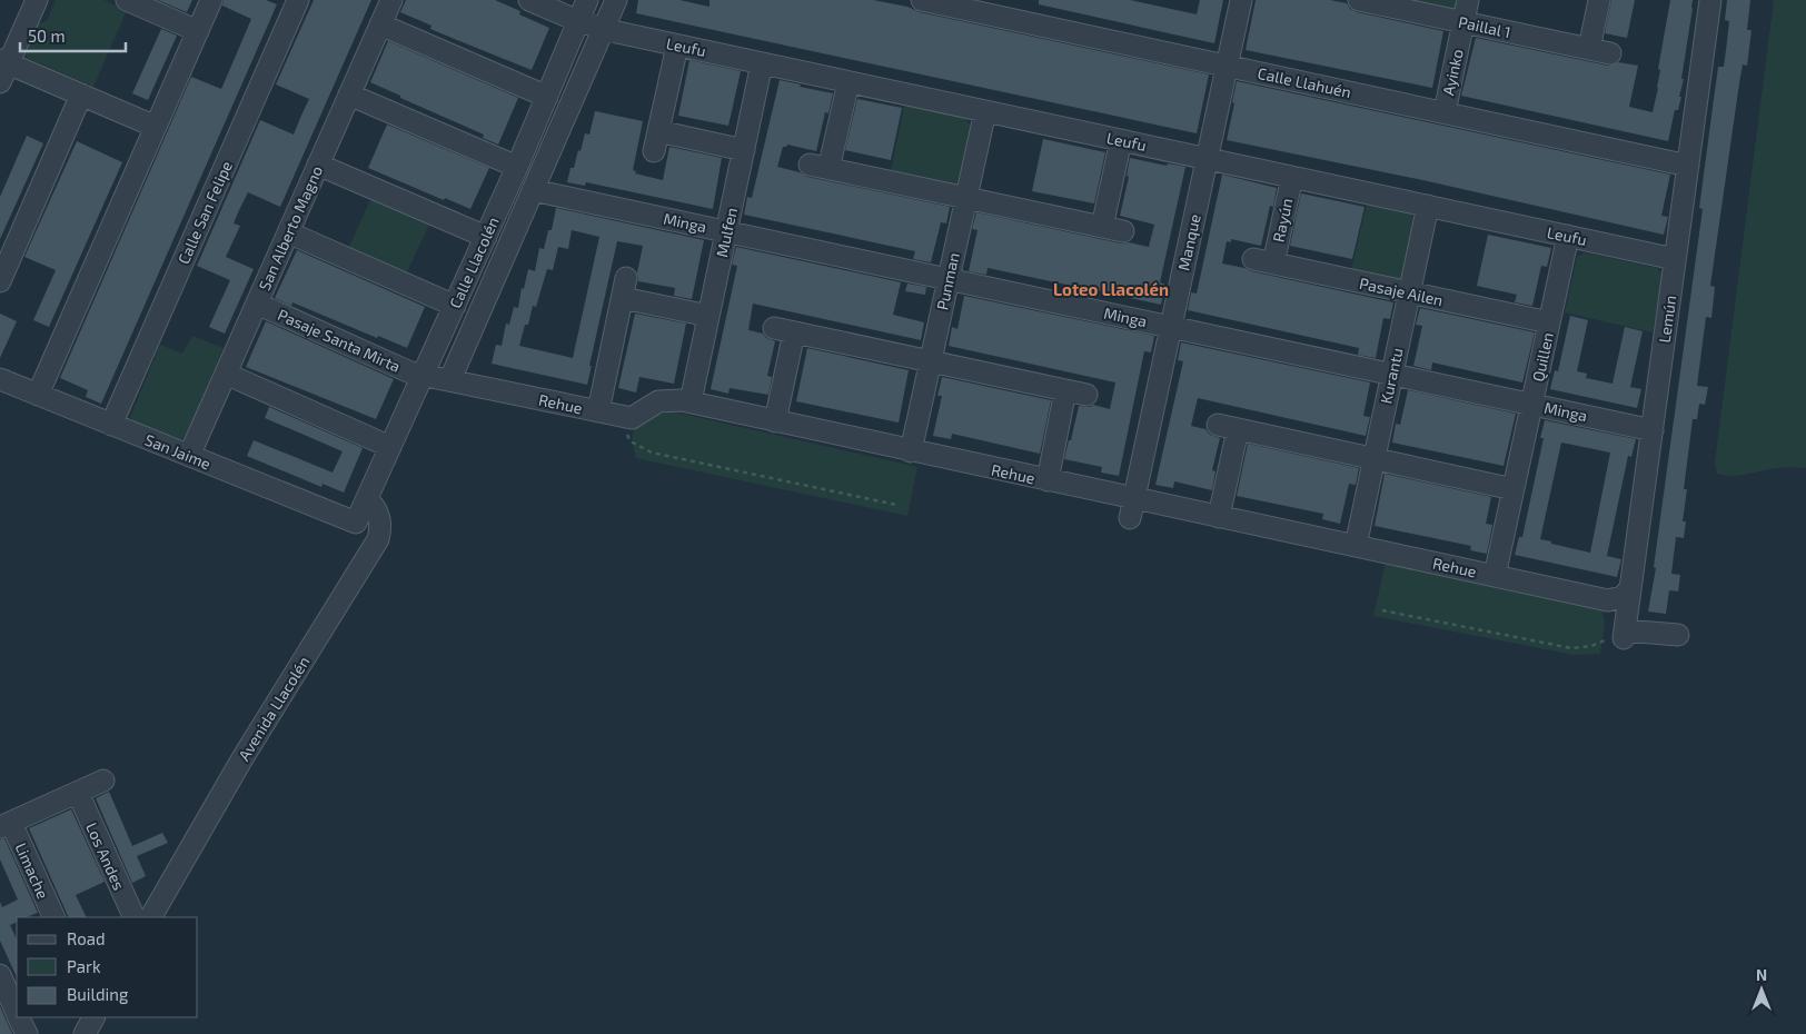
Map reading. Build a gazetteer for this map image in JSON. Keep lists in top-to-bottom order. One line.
{"streets":{"street":["Paillal 1","Leufu","Ayinko","Calle Llahuén","Calle San Felipe","Rayún","Minga","San Alberto Magno","Mulfen","Manque","Calle Llacolén","Punman","Pasaje Ailen","Lemún","Pasaje Santa Mirta","Quillen","Kurantu","Rehue","San Jaime","Avenida Llacolén","Los Andes","Limache"]},"crossings":[["Paillal 1","Ayinko"],["Leufu","Rayún"],["Leufu","Mulfen"],["Leufu","Manque"],["Leufu","Calle Llacolén"],["Leufu","Punman"],["Leufu","Lemún"],["Leufu","Quillen"],["Leufu","Kurantu"],["Ayinko","Calle Llahuén"],["Calle Llahuén","Manque"],["Calle Llahuén","Lemún"],["Calle San Felipe","San Jaime"],["Rayún","Pasaje Ailen"],["Minga","Mulfen"],["Minga","Manque"],["Minga","Calle Llacolén"],["Minga","Punman"],["Minga","Lemún"],["Minga","Quillen"],["Minga","Kurantu"],["San Alberto Magno","Pasaje Santa Mirta"],["San Alberto Magno","San Jaime"],["Mulfen","Rehue"],["Manque","Rehue"],["Calle Llacolén","Pasaje Santa Mirta"],["Calle Llacolén","Rehue"],["Calle Llacolén","San Jaime"],["Calle Llacolén","Avenida Llacolén"],["Punman","Rehue"],["Pasaje Ailen","Quillen"],["Pasaje Ailen","Kurantu"],["Pasaje Santa Mirta","Rehue"],["Quillen","Rehue"],["Kurantu","Rehue"]],"districts":["Loteo Llacolén"],"legend":["Road","Park","Building"],"scale_bar":"50 m","north":"top"}
